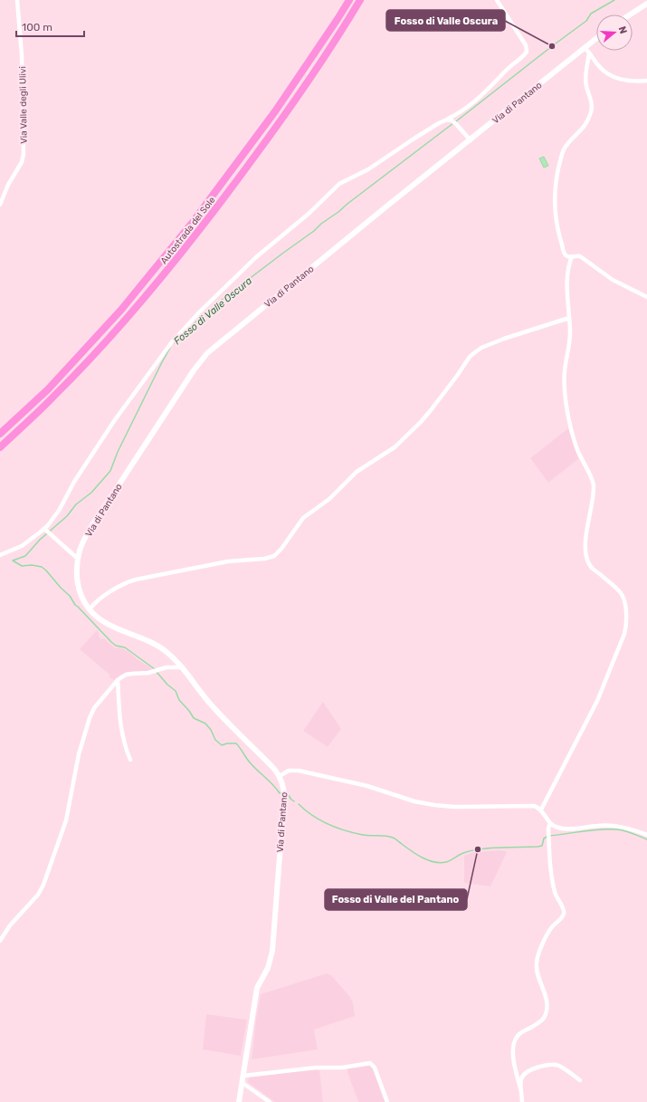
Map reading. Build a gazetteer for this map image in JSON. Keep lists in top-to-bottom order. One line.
{"streets":{"highway":["Autostrada del Sole"],"street":["Via di Pantano","Via Valle degli Ulivi"]},"water":["Fosso di Valle Oscura"],"places":["Fosso di Valle Oscura","Fosso di Valle del Pantano"],"scale_bar":"100 m","north":"right"}
